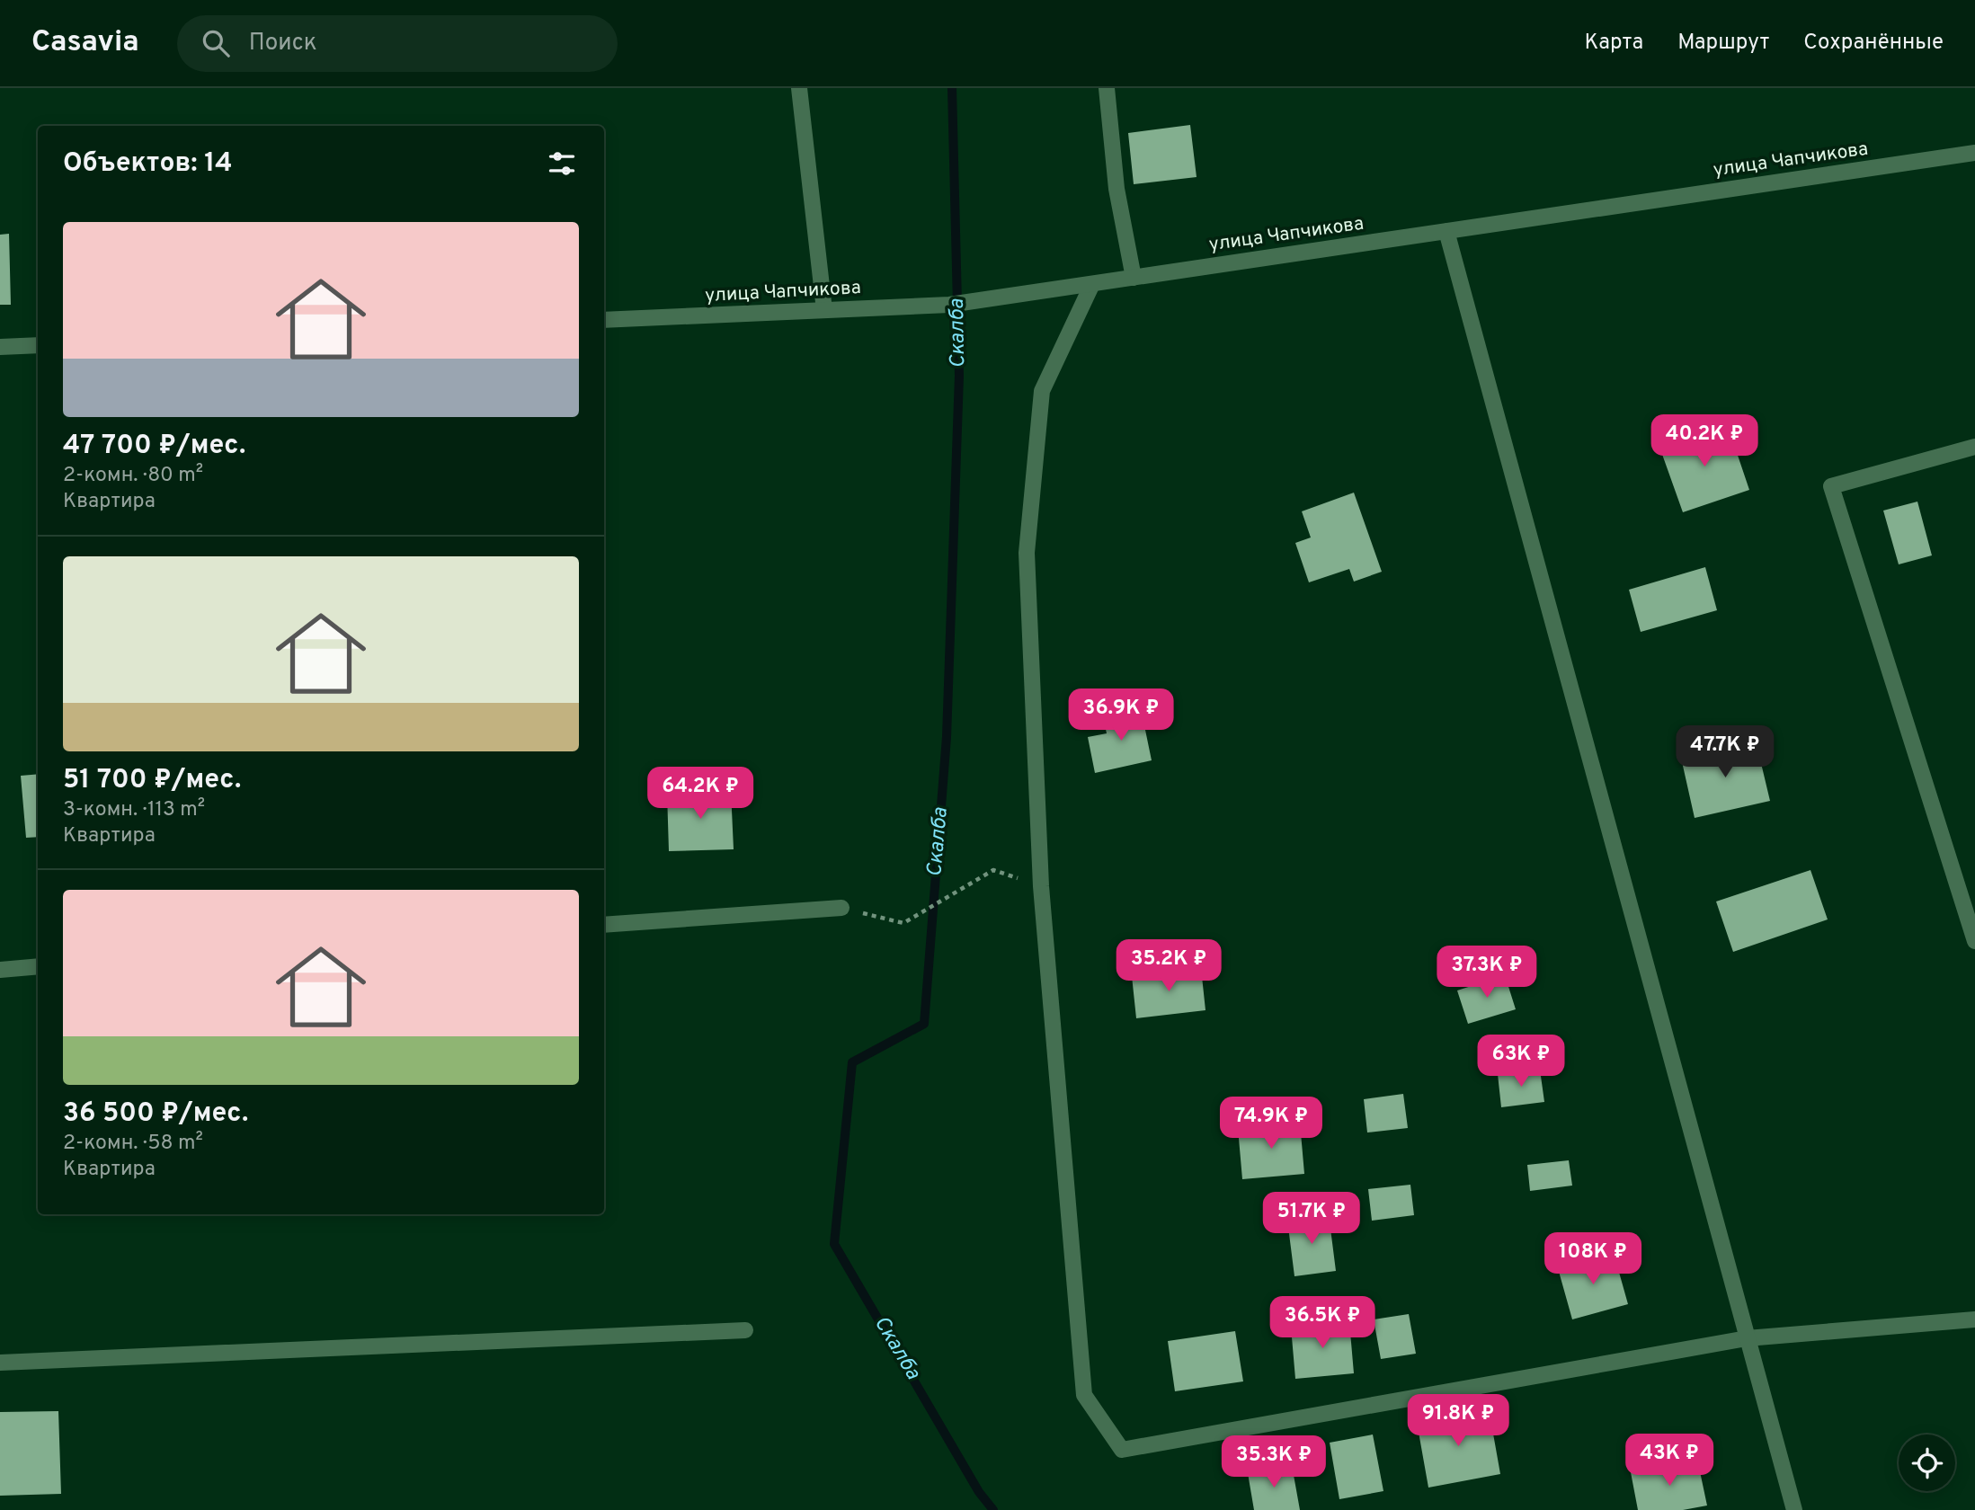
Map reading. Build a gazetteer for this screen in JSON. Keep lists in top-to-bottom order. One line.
{"streets":{"street":["улица Чапчикова"]},"water":["Скалба"],"page":{"header":"Casavia","search":"Поиск","nav":["Карта","Маршрут","Сохранённые"],"heading":"Объектов: 14","list":[{"name":"47 700 ₽/мес.","note":"2-комн. · 80 m² · Квартира"},{"name":"51 700 ₽/мес.","note":"3-комн. · 113 m² · Квартира"},{"name":"36 500 ₽/мес.","note":"2-комн. · 58 m² · Квартира"}],"price":["40.2K ₽","36.9K ₽","47.7K ₽","64.2K ₽","35.2K ₽","37.3K ₽","63K ₽","74.9K ₽","51.7K ₽","108K ₽","36.5K ₽","91.8K ₽","43K ₽","35.3K ₽"]}}
